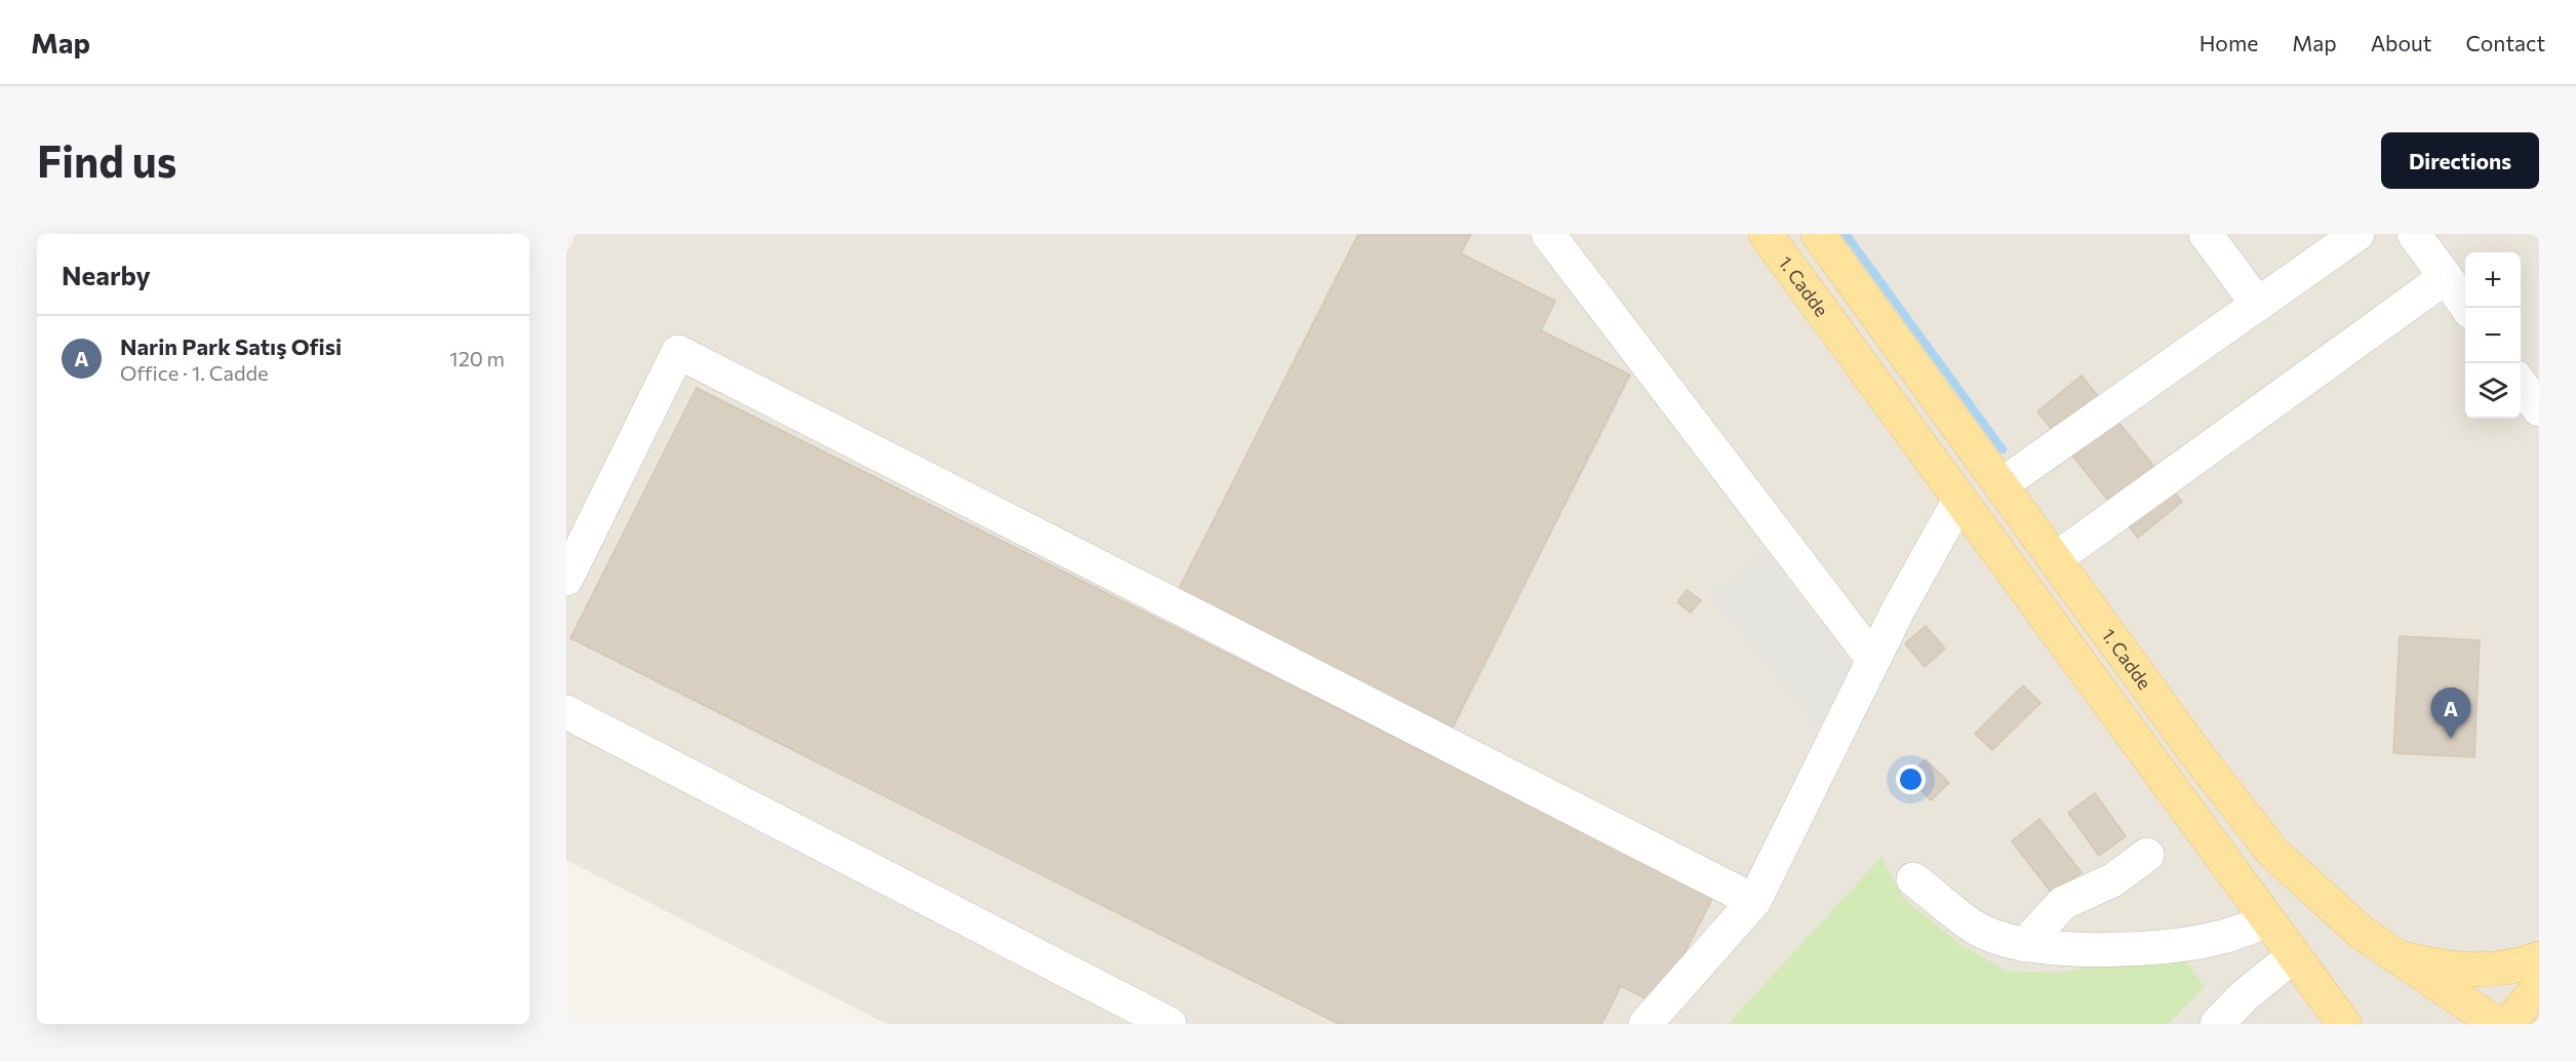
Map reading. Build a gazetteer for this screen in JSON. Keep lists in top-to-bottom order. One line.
{"streets":{"main road":["1. Cadde"]},"page":{"header":"Map","nav":["Home","Map","About","Contact"],"buttons":"Directions","title":"Find us","heading":"Nearby","map_buttons":["+","−"],"list":[{"mark":"A","name":"Narin Park Satış Ofisi","note":"Office · 1. Cadde","value":"120 m"}],"pins":"A"}}
